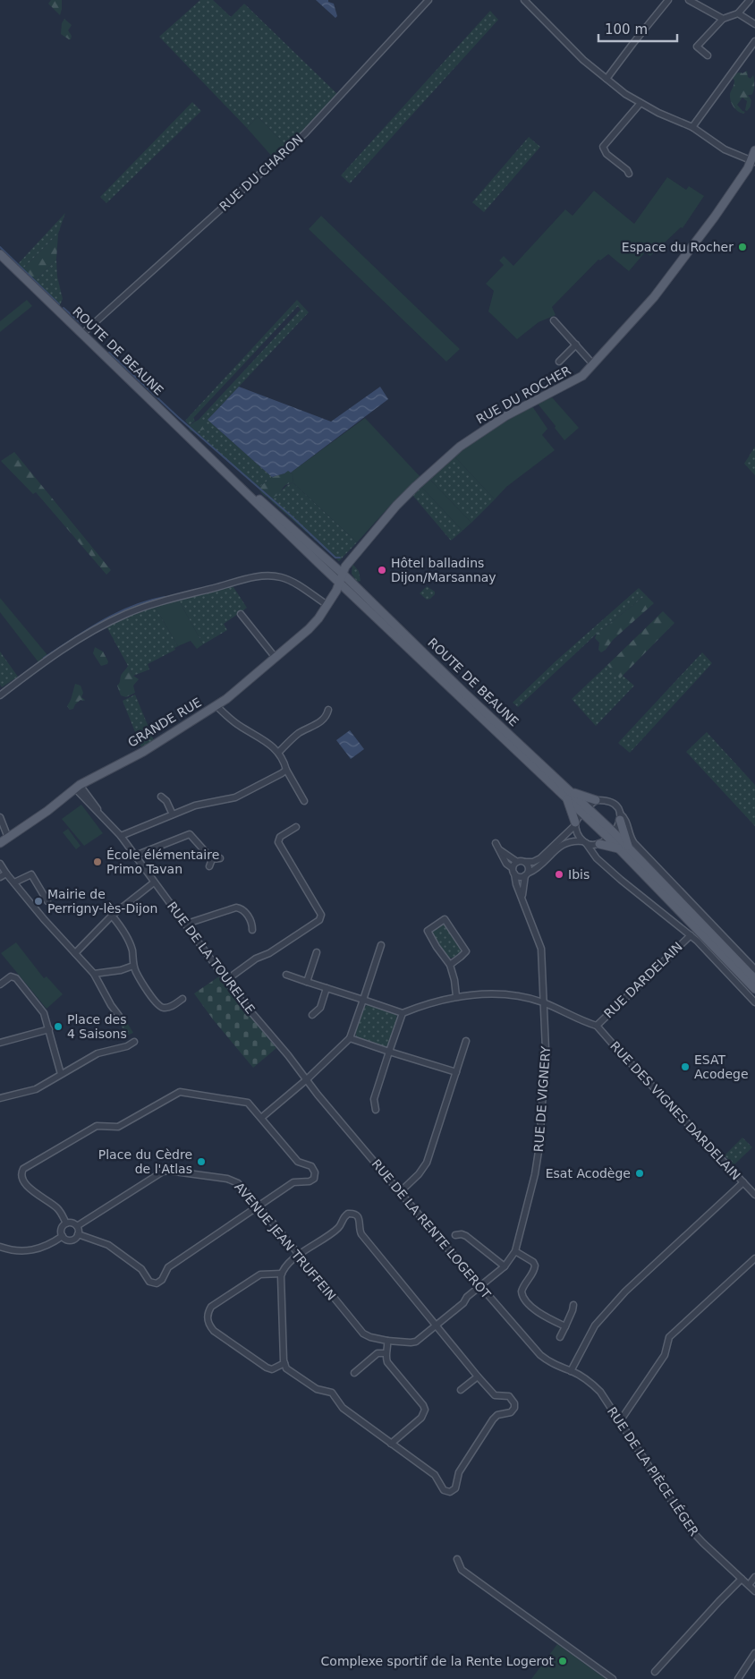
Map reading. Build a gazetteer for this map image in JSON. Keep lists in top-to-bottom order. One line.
{"streets":{"main road":["ROUTE DE BEAUNE","RUE DU ROCHER","GRANDE RUE"],"street":["RUE DU CHARON","RUE DE LA TOURELLE","RUE DARDELAIN","RUE DE VIGNERY","RUE DES VIGNES DARDELAIN","RUE DE LA RENTE LOGEROT","AVENUE JEAN TRUFFEIN","RUE DE LA PIÈCE LÉGER"]},"crossings":[["RUE DU CHARON","ROUTE DE BEAUNE"],["ROUTE DE BEAUNE","RUE DU ROCHER"],["ROUTE DE BEAUNE","GRANDE RUE"],["RUE DU ROCHER","GRANDE RUE"],["GRANDE RUE","RUE DE LA TOURELLE"],["RUE DE LA TOURELLE","RUE DE LA RENTE LOGEROT"],["RUE DARDELAIN","RUE DES VIGNES DARDELAIN"],["RUE DE VIGNERY","RUE DE LA RENTE LOGEROT"],["RUE DE VIGNERY","AVENUE JEAN TRUFFEIN"],["RUE DE LA RENTE LOGEROT","RUE DE LA PIÈCE LÉGER"]],"places":["Espace du Rocher","Hôtel balladins Dijon/Marsannay","École élémentaire Primo Tavan","Ibis","Mairie de Perrigny-lès-Dijon","Place des 4 Saisons","ESAT Acodege","Place du Cèdre de l'Atlas","Esat Acodège","Complexe sportif de la Rente Logerot"],"scale_bar":"100 m"}
